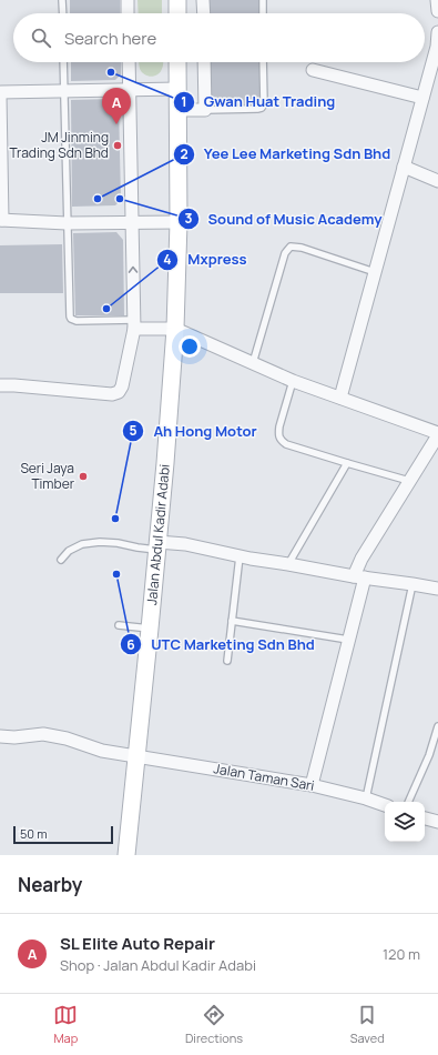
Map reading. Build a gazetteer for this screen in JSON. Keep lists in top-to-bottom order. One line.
{"streets":{"main road":["Jalan Abdul Kadir Adabi"],"street":["Jalan Taman Sari"]},"crossings":[["Jalan Abdul Kadir Adabi","Jalan Taman Sari"]],"places":["Gwan Huat Trading","JM Jinming Trading Sdn Bhd","Yee Lee Marketing Sdn Bhd","Sound of Music Academy","Mxpress","Seri Jaya Timber","Ah Hong Motor","UTC Marketing Sdn Bhd"],"scale_bar":"50 m","page":{"search":"Search here","pins":"A","scale":"50 m","heading":"Nearby","list":[{"mark":"A","name":"SL Elite Auto Repair","note":"Shop · Jalan Abdul Kadir Adabi","value":"120 m"}],"nav":["Map","Directions","Saved"]}}
